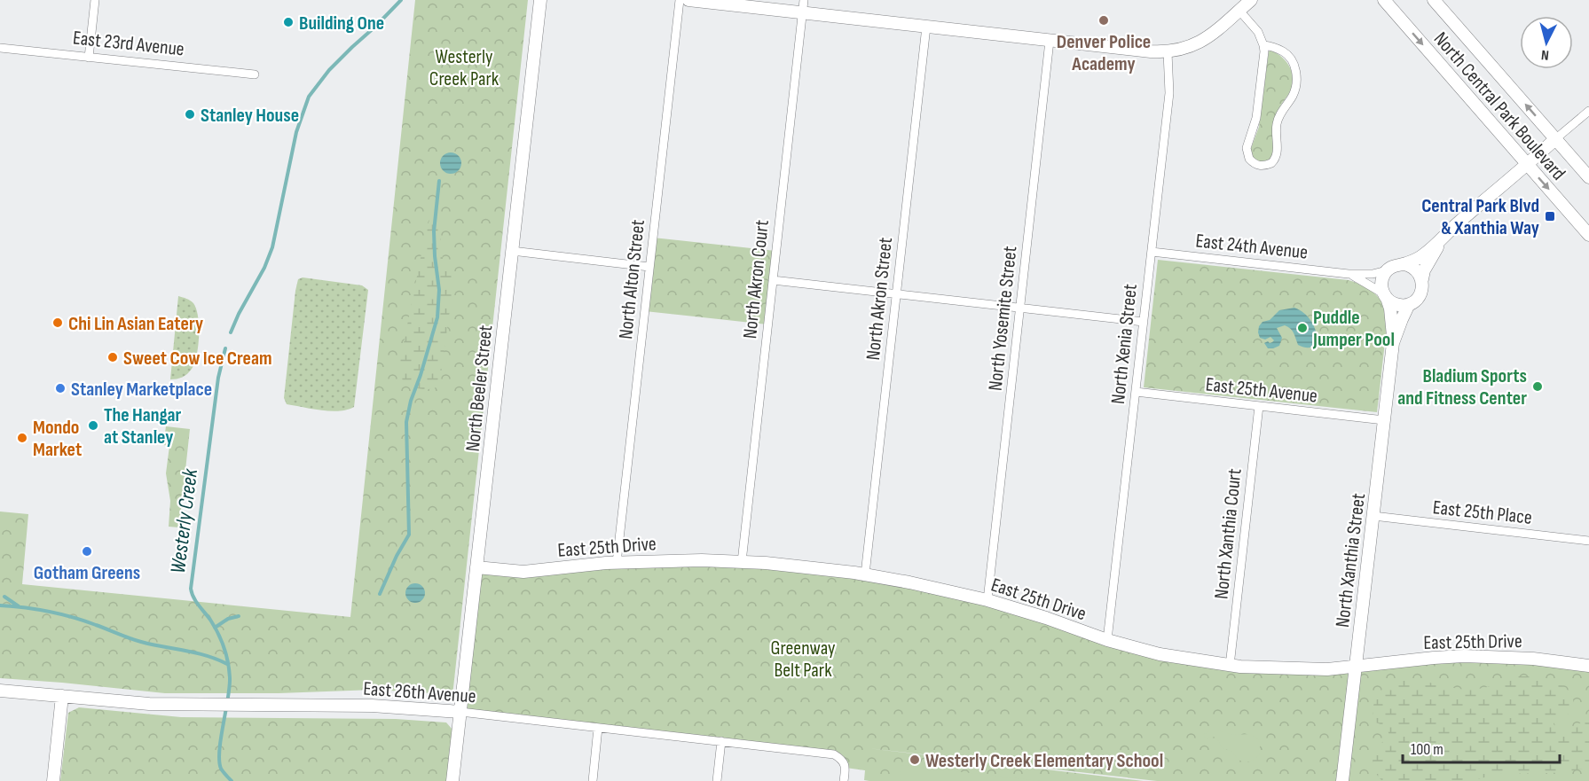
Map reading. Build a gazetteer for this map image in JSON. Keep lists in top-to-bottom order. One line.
{"streets":{"street":["East 23rd Avenue","North Central Park Boulevard","East 24th Avenue","North Alton Street","North Akron Court","North Akron Street","North Yosemite Street","North Xenia Street","North Beeler Street","East 25th Avenue","East 25th Place","North Xanthia Court","East 25th Drive","North Xanthia Street","East 26th Avenue"]},"crossings":[["East 24th Avenue","North Xenia Street"],["East 24th Avenue","North Xanthia Street"],["North Alton Street","East 25th Drive"],["North Akron Court","East 25th Drive"],["North Akron Street","East 25th Drive"],["North Yosemite Street","East 25th Drive"],["North Xenia Street","East 25th Avenue"],["North Xenia Street","East 25th Drive"],["North Beeler Street","East 25th Drive"],["North Beeler Street","East 26th Avenue"],["East 25th Avenue","North Xanthia Court"],["East 25th Avenue","North Xanthia Street"],["East 25th Place","North Xanthia Street"],["North Xanthia Court","East 25th Drive"],["East 25th Drive","North Xanthia Street"]],"water":["Westerly Creek"],"parks":["Westerly Creek Park","Greenway Belt Park"],"places":{"other":["Denver Police Academy","Building One","Stanley House","Chi Lin Asian Eatery","Puddle Jumper Pool","Sweet Cow Ice Cream","Bladium Sports and Fitness Center","Stanley Marketplace","The Hangar at Stanley","Mondo Market","Gotham Greens","Westerly Creek Elementary School"],"transit":["Central Park Blvd & Xanthia Way"]},"scale_bar":"100 m","north":"bottom"}
